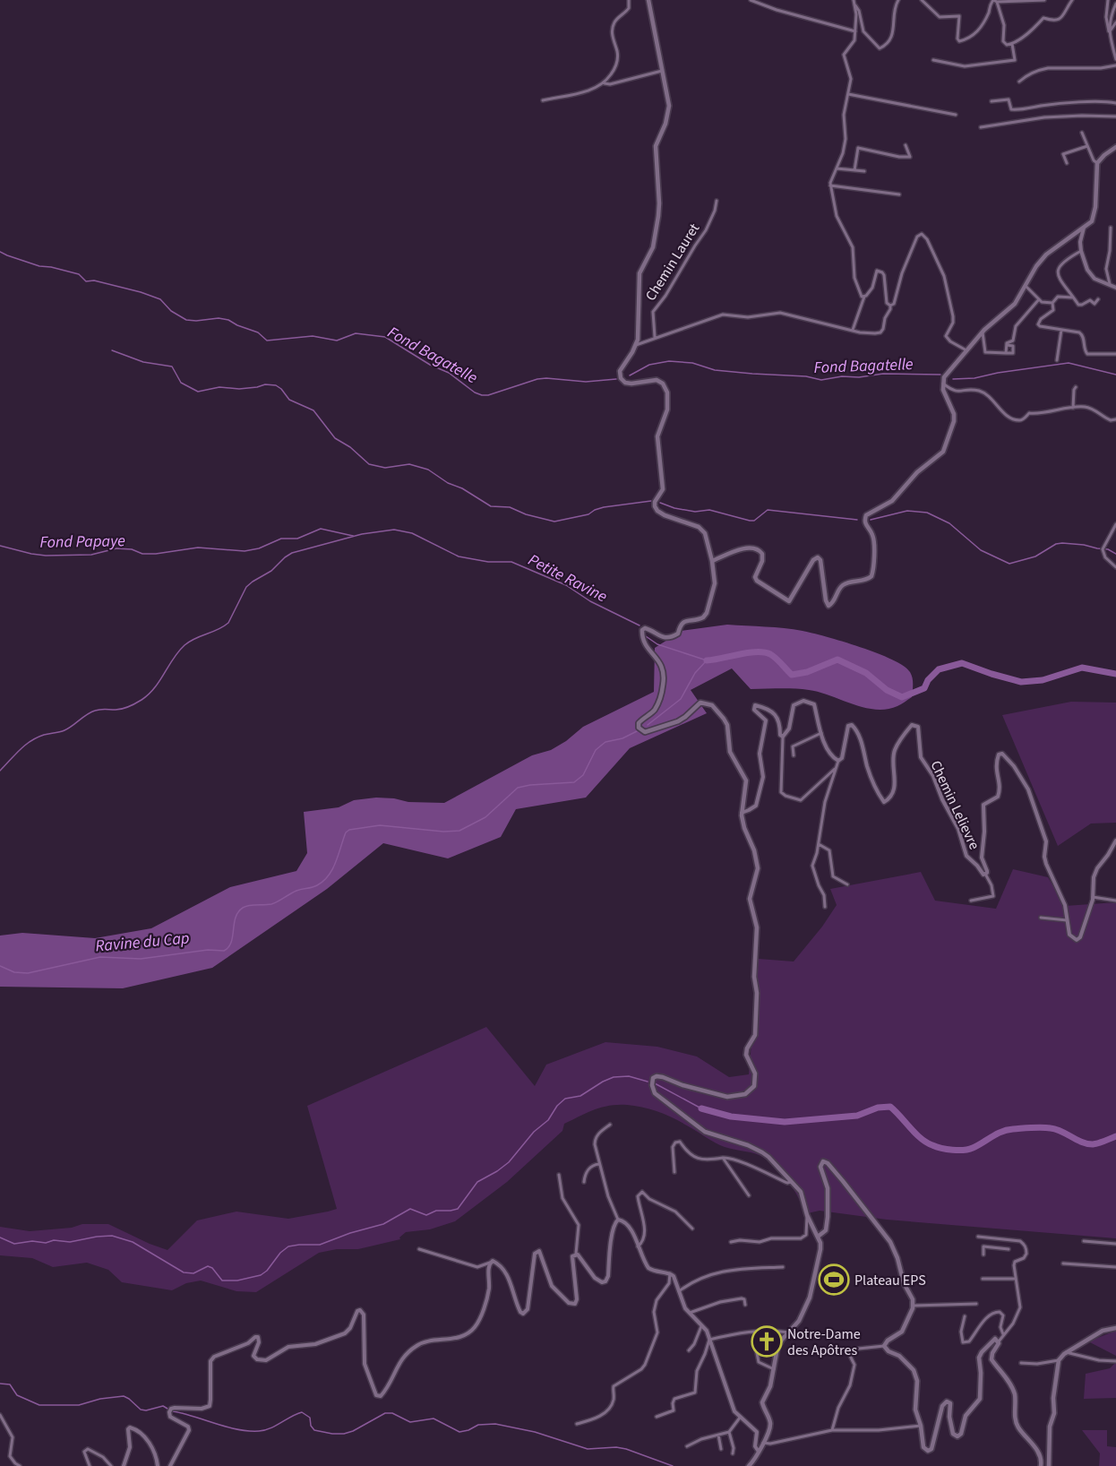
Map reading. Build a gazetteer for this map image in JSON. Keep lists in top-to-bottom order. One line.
{"streets":{"street":["Chemin Lauret","Chemin Lelievre"]},"water":["Fond Bagatelle","Fond Papaye","Petite Ravine","Ravine du Cap"],"places":{"sports":["Plateau EPS"],"church":["Notre-Dame des Apôtres"]}}
